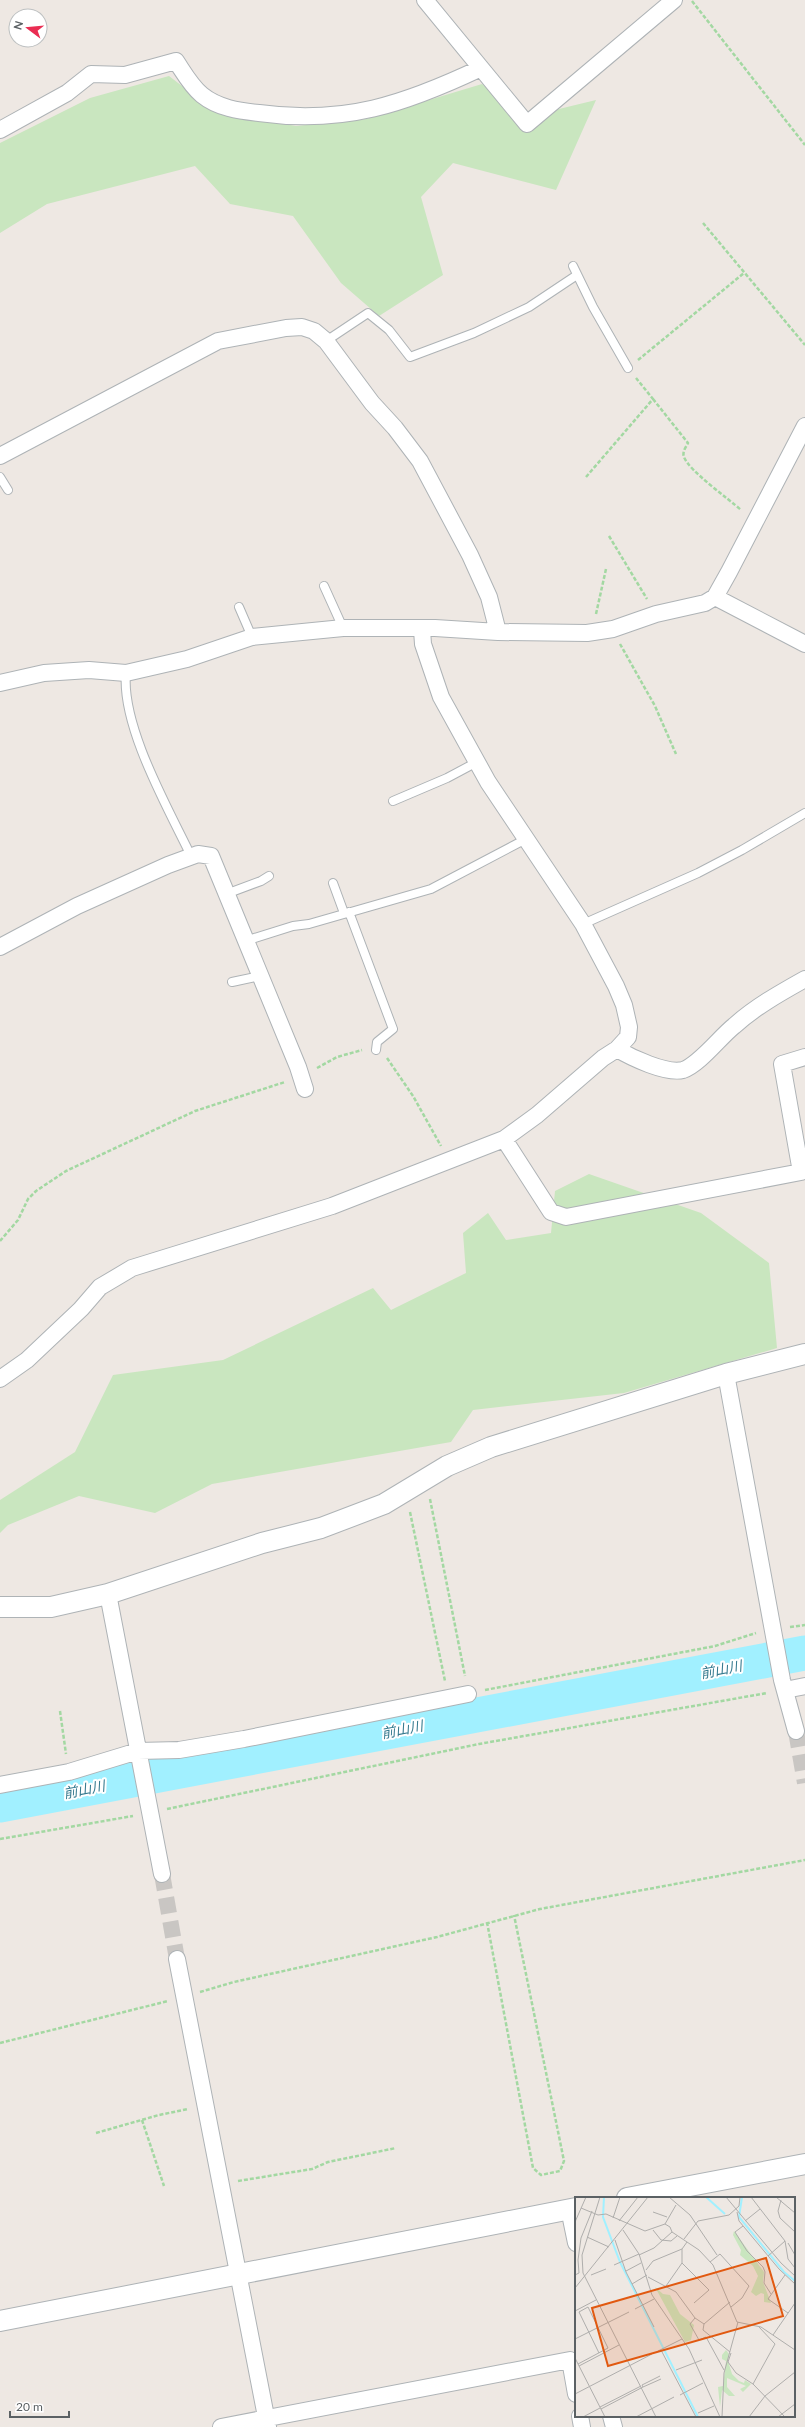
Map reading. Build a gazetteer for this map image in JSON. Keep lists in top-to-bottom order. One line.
{"water":["前山川"],"scale_bar":"20 m","north":"left"}
